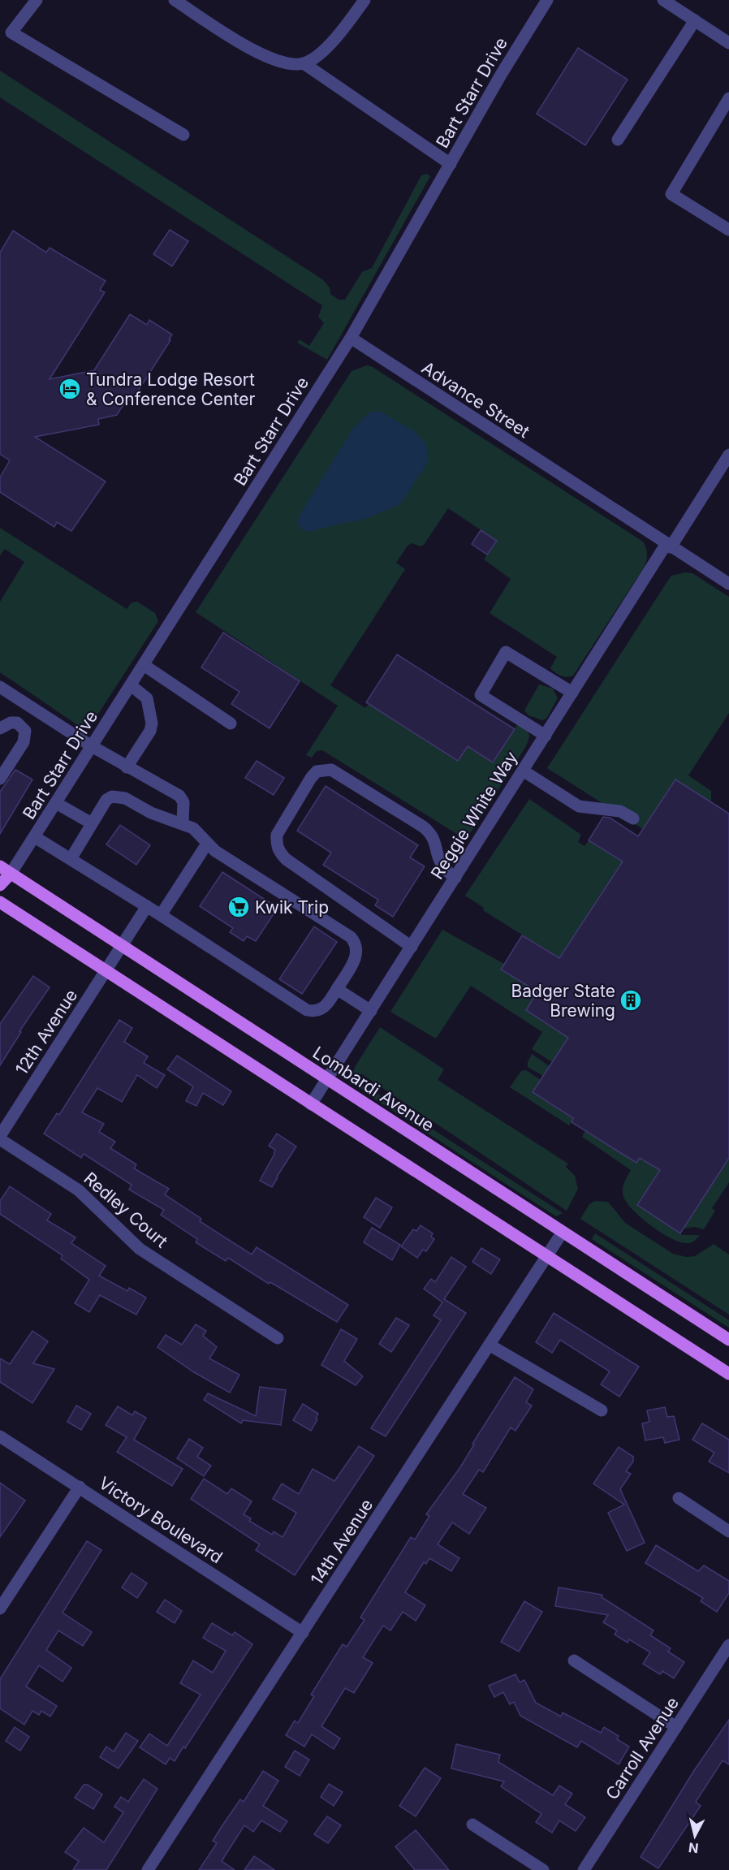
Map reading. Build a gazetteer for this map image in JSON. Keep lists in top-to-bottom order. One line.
{"streets":{"main road":["Lombardi Avenue"],"street":["Bart Starr Drive","Advance Street","Reggie White Way","12th Avenue","Redley Court","Victory Boulevard","14th Avenue","Carroll Avenue"]},"crossings":[["Bart Starr Drive","Advance Street"],["Bart Starr Drive","Lombardi Avenue"],["Advance Street","Reggie White Way"],["Reggie White Way","Lombardi Avenue"],["12th Avenue","Lombardi Avenue"],["12th Avenue","Redley Court"],["Lombardi Avenue","14th Avenue"],["Victory Boulevard","14th Avenue"]],"places":{"hotel":["Tundra Lodge Resort & Conference Center"],"supermarket":["Kwik Trip"],"building":["Badger State Brewing"]},"north":"bottom"}
